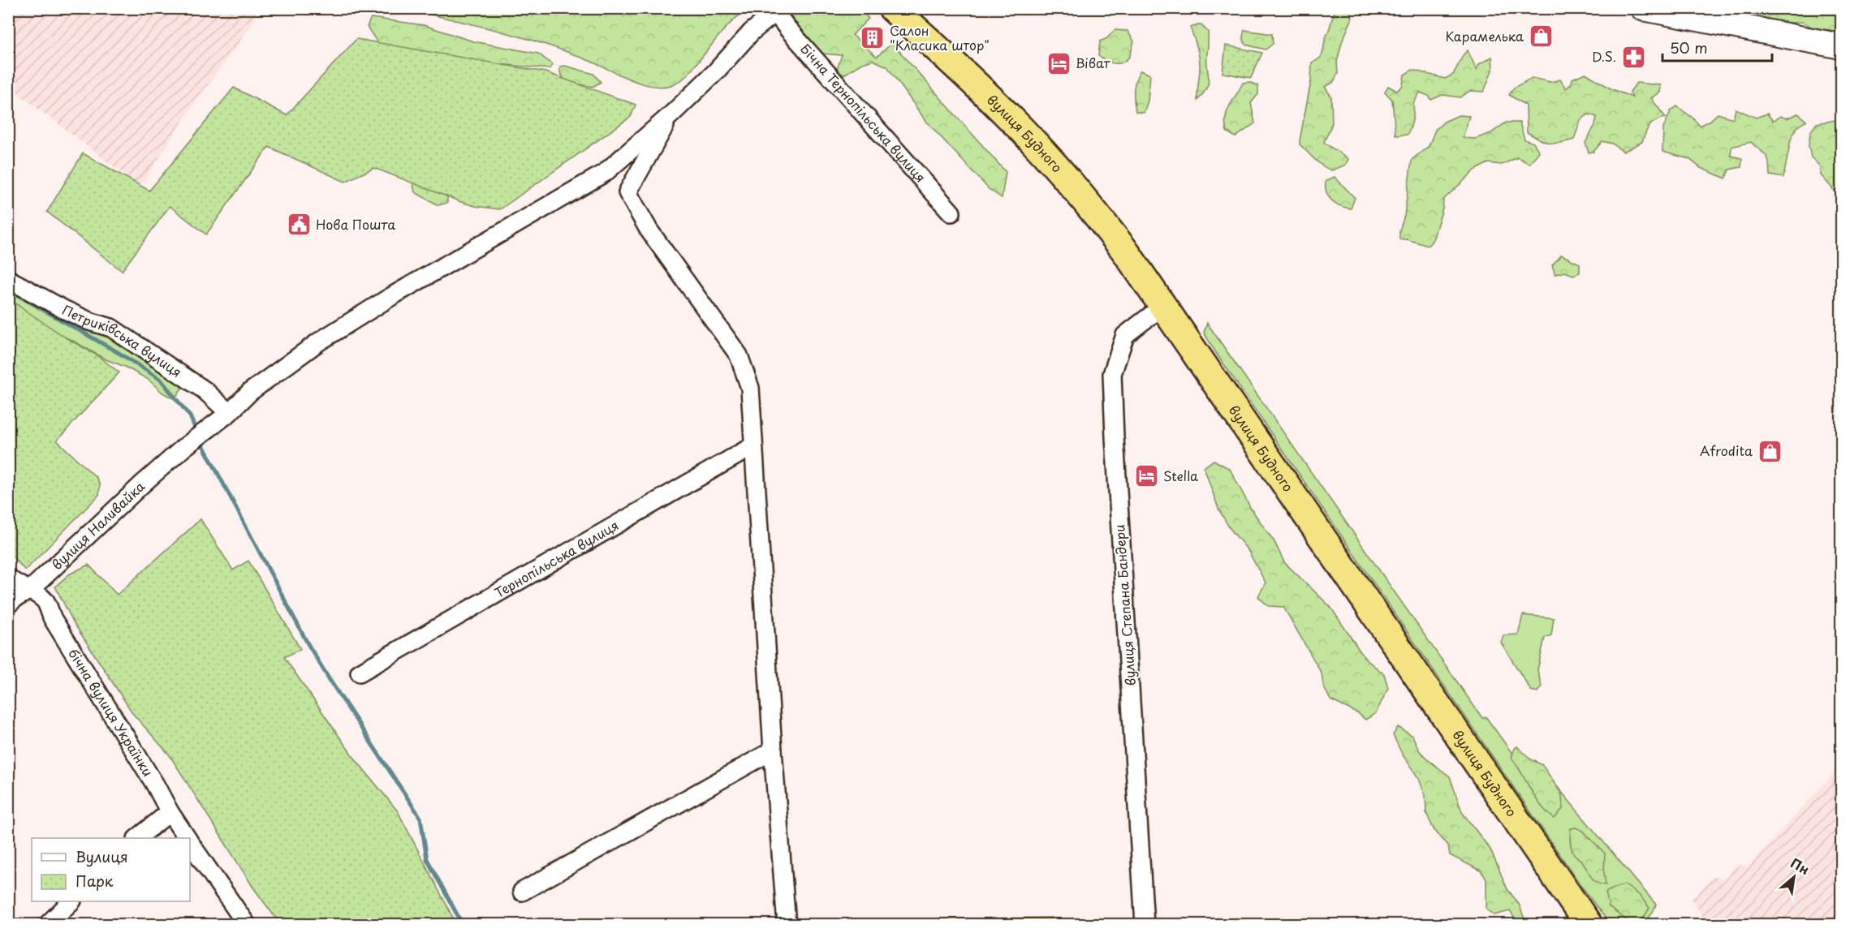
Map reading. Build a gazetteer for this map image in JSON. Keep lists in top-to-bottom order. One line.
{"streets":{"highway":["вулиця Будного"],"street":["Бічна Тернопільська вулиця","Петриківська вулиця","вулиця Наливайка","Тернопільська вулиця","вулиця Степана Бандери","бічна вулиця Українки"]},"crossings":[["вулиця Будного","вулиця Степана Бандери"],["Петриківська вулиця","вулиця Наливайка"],["вулиця Наливайка","бічна вулиця Українки"]],"places":{"shop":["Карамелька","Afrodita"],"building":["Салон \"Класика штор\""],"pharmacy":["D.S."],"hotel":["Віват","Stella"],"public building":["Нова Пошта"]},"legend":["Вулиця","Парк"],"scale_bar":"50 m","north":"top right"}
